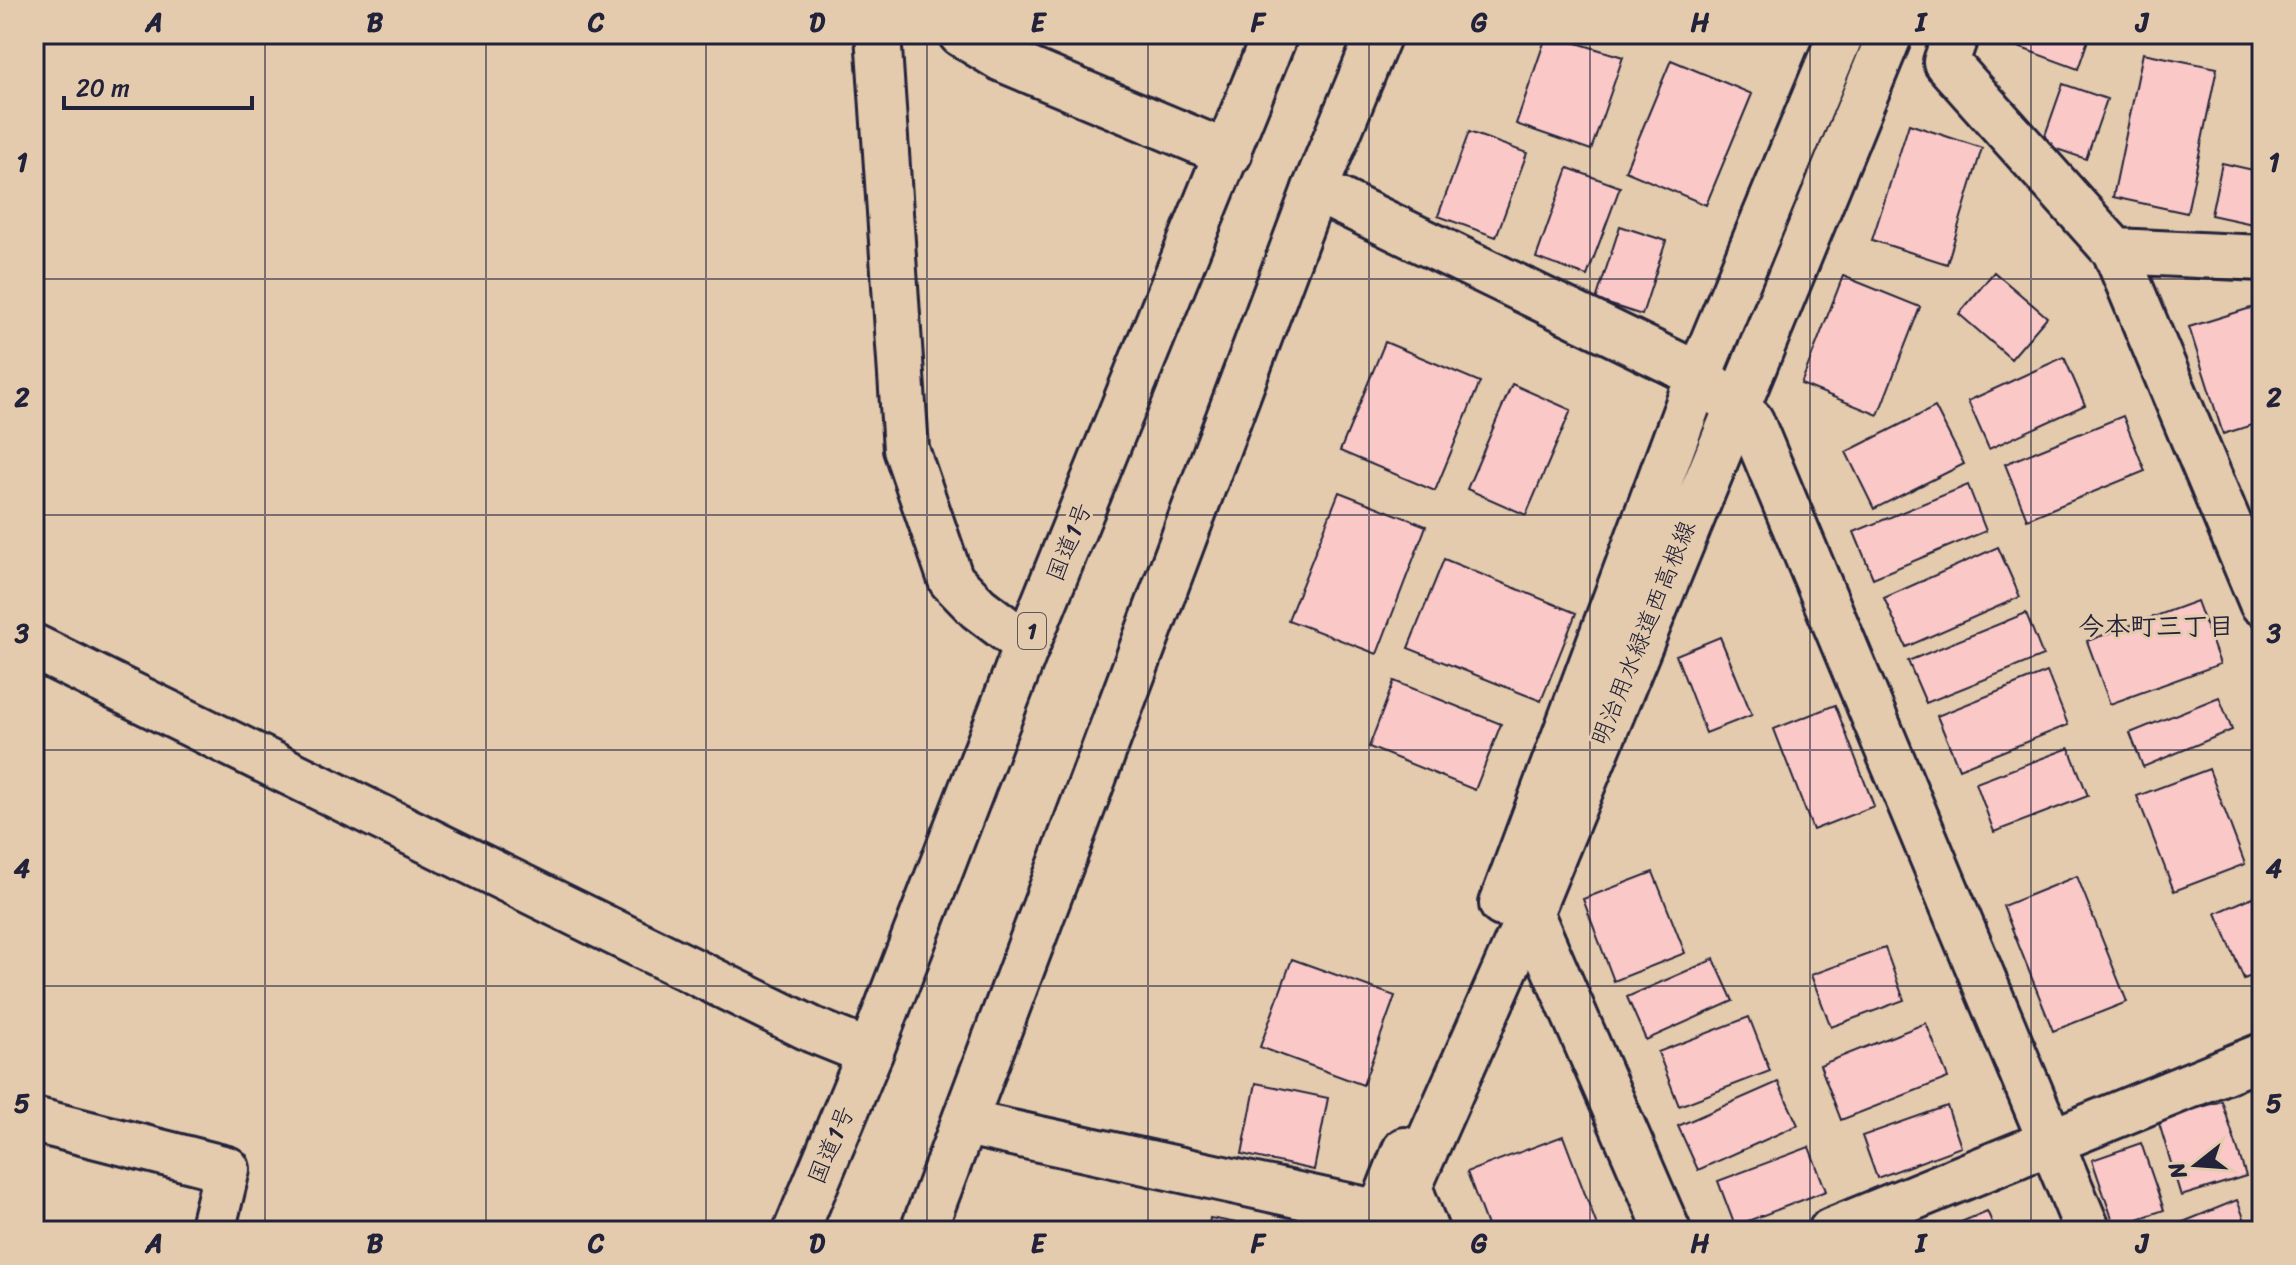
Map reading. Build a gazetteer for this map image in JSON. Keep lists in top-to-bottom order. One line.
{"streets":{"main road":["国道1号","1","明治用水緑道西高根線"]},"districts":["今本町三丁目"],"scale_bar":"20 m","north":"left","grid":{"columns":["A","B","C","D","E","F","G","H","I","J"],"rows":["1","2","3","4","5"]}}
